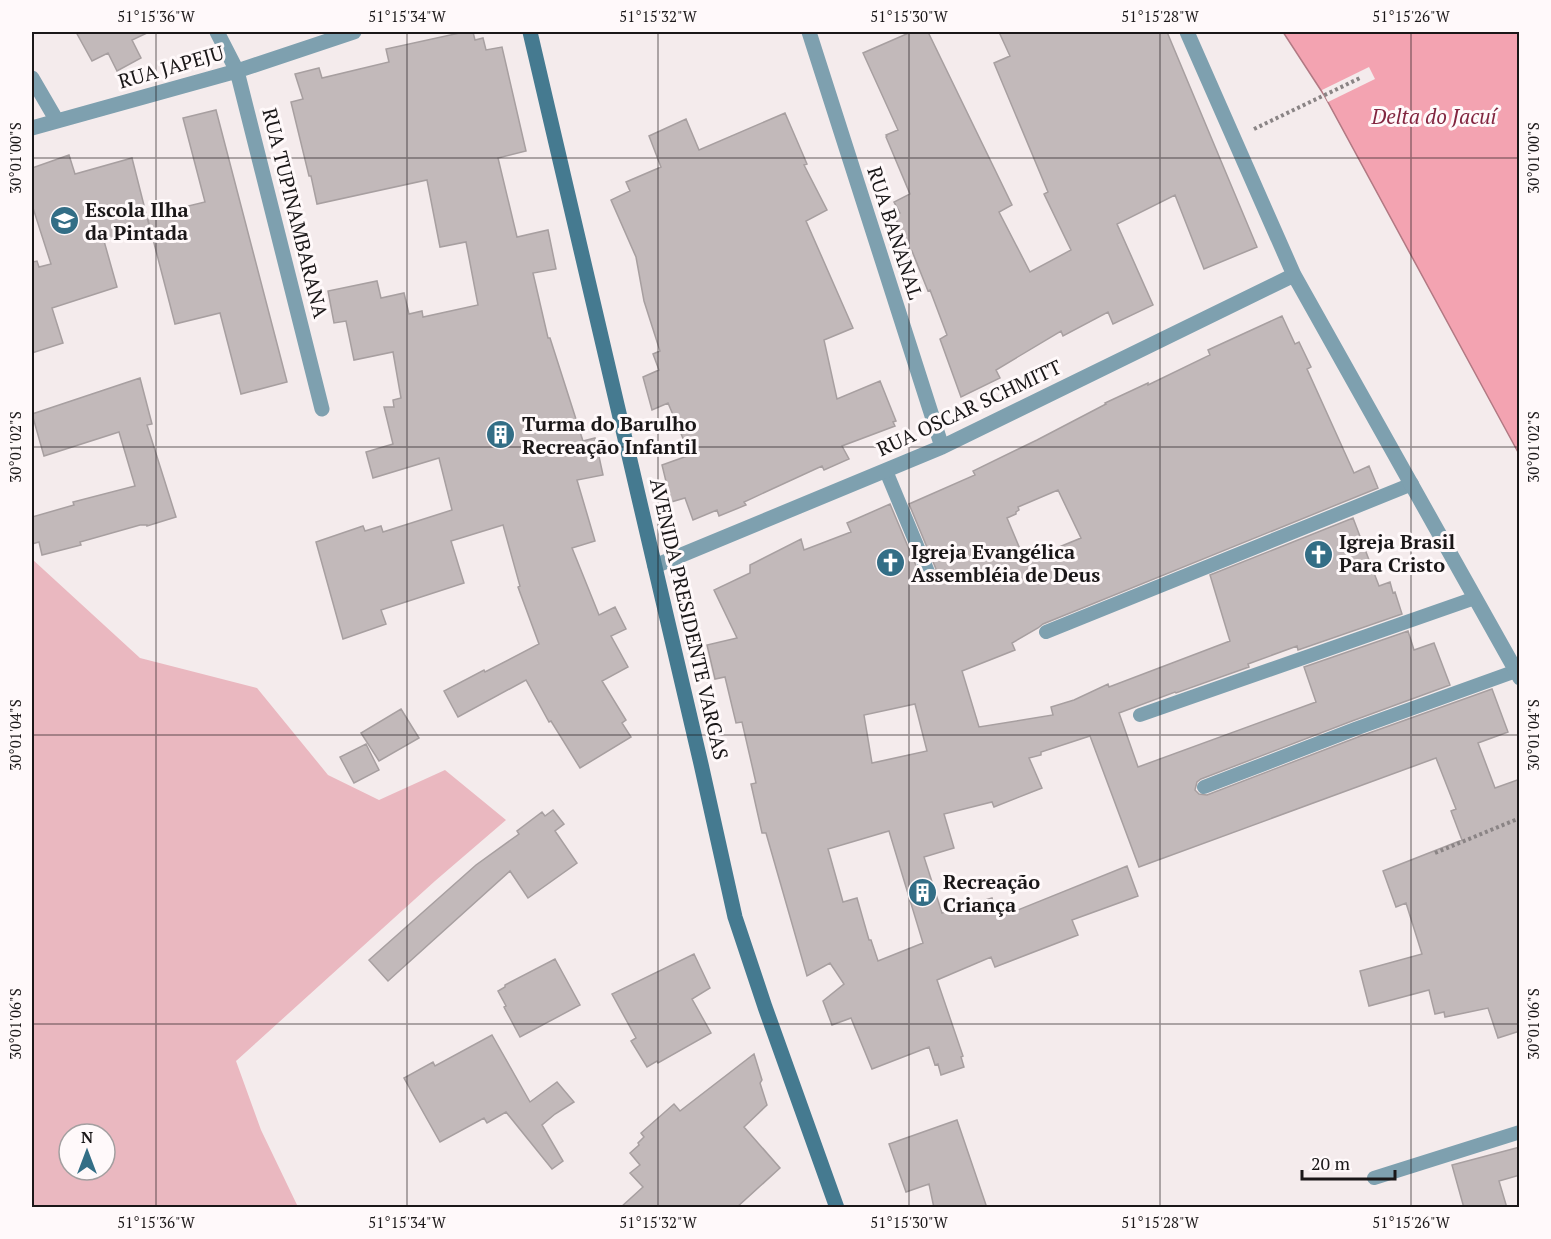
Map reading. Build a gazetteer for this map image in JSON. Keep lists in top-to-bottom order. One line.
{"streets":{"street":["RUA JAPEJU","RUA TUPINAMBARANA","RUA BANANAL","RUA OSCAR SCHMITT","AVENIDA PRESIDENTE VARGAS"]},"crossings":[["RUA JAPEJU","RUA TUPINAMBARANA"],["RUA BANANAL","RUA OSCAR SCHMITT"],["RUA OSCAR SCHMITT","AVENIDA PRESIDENTE VARGAS"]],"water":["Delta do Jacuí"],"places":{"school or university":["Escola Ilha da Pintada"],"building":["Turma do Barulho Recreação Infantil","Recreação Criança"],"church":["Igreja Brasil Para Cristo","Igreja Evangélica Assembléia de Deus"]},"scale_bar":"20 m","north":"top","coordinates":["51°15'36\"W","51°15'34\"W","51°15'32\"W","51°15'30\"W","51°15'28\"W","51°15'26\"W","30°01'00\"S","30°01'02\"S","30°01'04\"S","30°01'06\"S"]}
